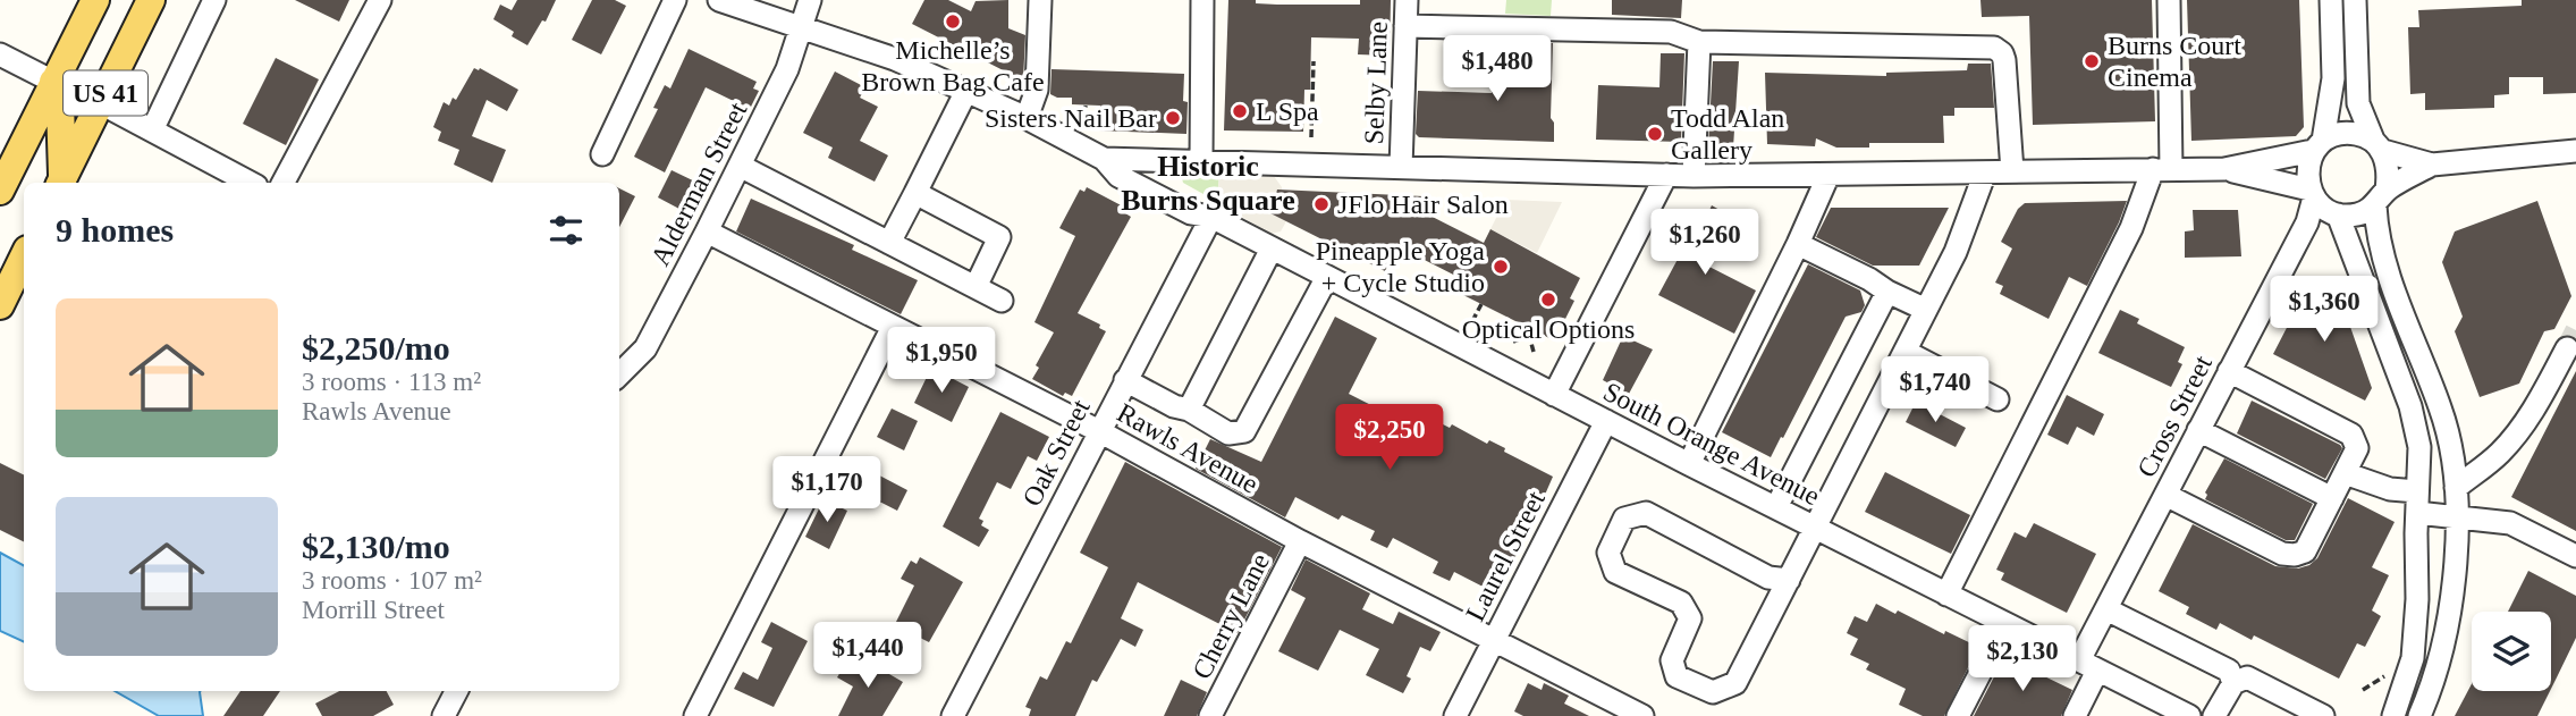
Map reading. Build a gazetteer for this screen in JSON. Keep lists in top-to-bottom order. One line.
{"streets":{"main road":["US 41"],"street":["Selby Lane","Alderman Street","Cross Street","South Orange Avenue","Rawls Avenue","Oak Street","Laurel Street","Cherry Lane"]},"crossings":[["Alderman Street","South Orange Avenue"],["Alderman Street","Rawls Avenue"],["Cross Street","South Orange Avenue"],["South Orange Avenue","Oak Street"],["South Orange Avenue","Laurel Street"],["Rawls Avenue","Oak Street"],["Rawls Avenue","Laurel Street"],["Rawls Avenue","Cherry Lane"]],"districts":["Historic Burns Square"],"places":["Michelle’s Brown Bag Cafe","Burns Court Cinema","L Spa","Sisters Nail Bar","Todd Alan Gallery","JFlo Hair Salon","Pineapple Yoga + Cycle Studio","Optical Options"],"page":{"price":["$1,480","$1,260","$1,360","$1,950","$1,740","$2,250","$1,170","$1,440","$2,130"],"heading":"9 homes","list":[{"name":"$2,250/mo","note":"3 rooms · 113 m² · Rawls Avenue"},{"name":"$2,130/mo","note":"3 rooms · 107 m² · Morrill Street"}]}}
